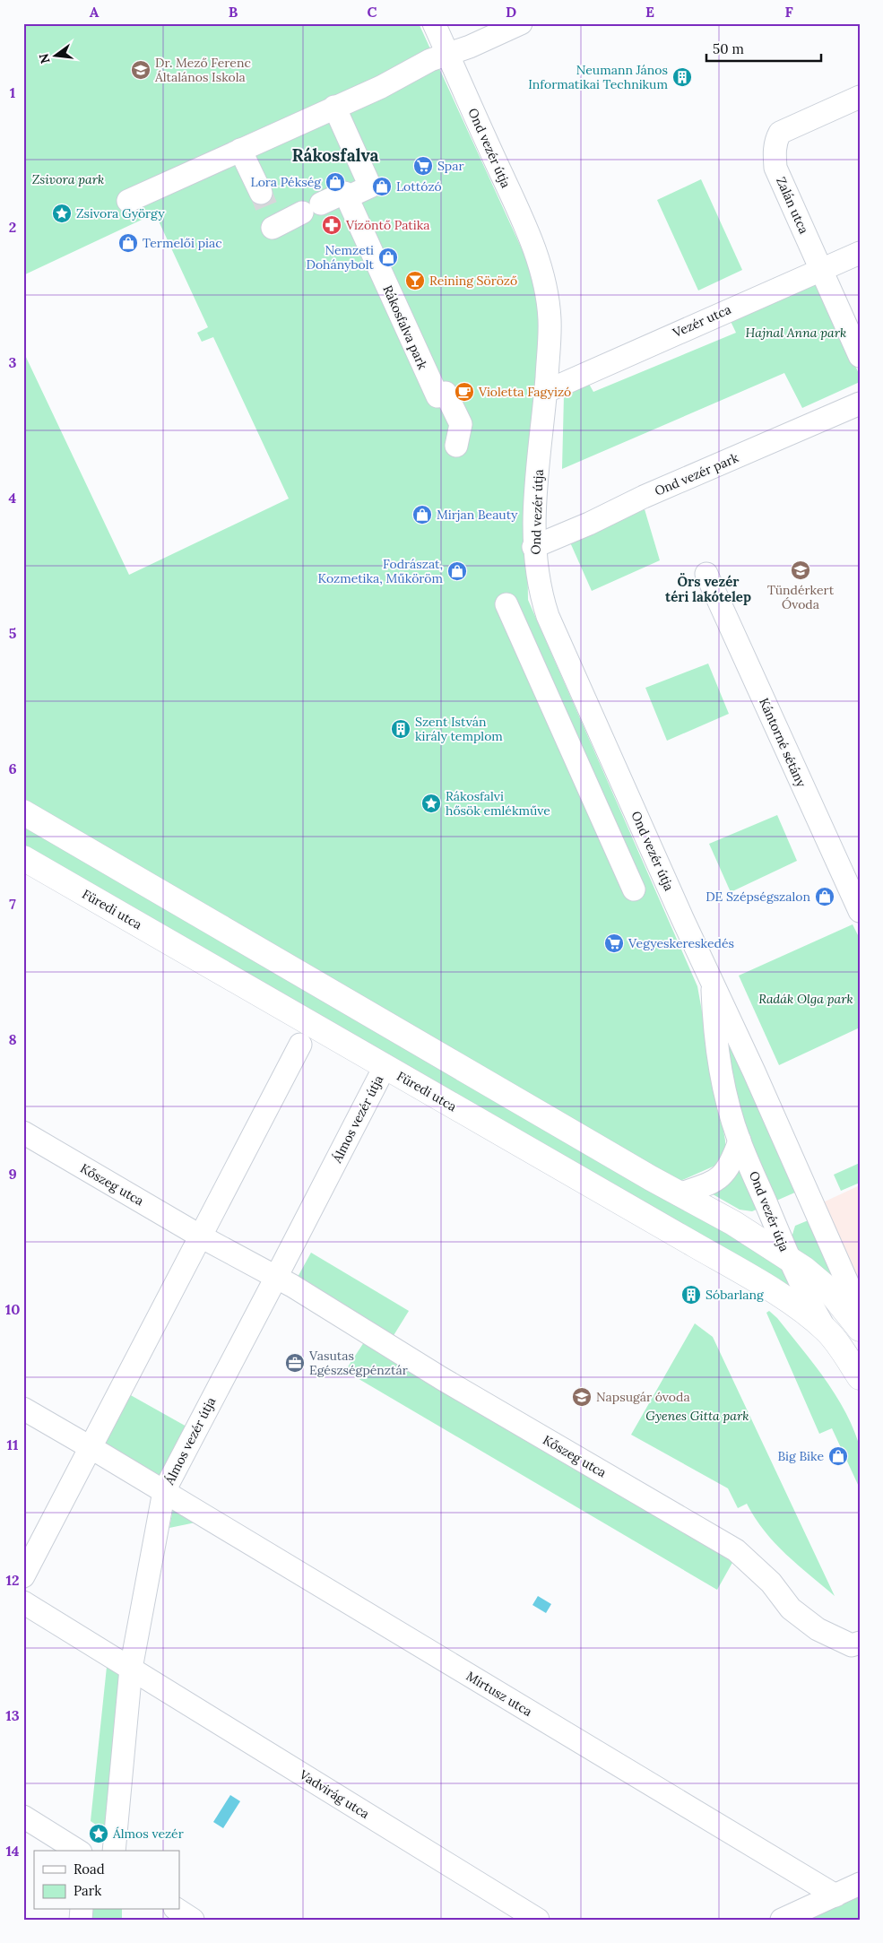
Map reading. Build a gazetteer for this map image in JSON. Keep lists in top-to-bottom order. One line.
{"streets":{"main road":["Füredi utca"],"street":["Ond vezér útja","Zalán utca","Vezér utca","Rákosfalva park","Ond vezér park","Kántorné sétány","Álmos vezér útja","Kőszeg utca","Mirtusz utca","Vadvirág utca"]},"crossings":[["Ond vezér útja","Vezér utca"],["Ond vezér útja","Ond vezér park"],["Ond vezér útja","Füredi utca"],["Zalán utca","Vezér utca"],["Füredi utca","Álmos vezér útja"],["Álmos vezér útja","Kőszeg utca"],["Álmos vezér útja","Mirtusz utca"],["Álmos vezér útja","Vadvirág utca"]],"districts":["Rákosfalva","Örs vezér téri lakótelep"],"parks":["Zsivora park","Hajnal Anna park","Radák Olga park","Gyenes Gitta park"],"places":{"school or university":["Dr. Mező Ferenc Általános Iskola","Tündérkert Óvoda","Napsugár óvoda"],"building":["Neumann János Informatikai Technikum","Szent István király templom","Sóbarlang"],"supermarket":["Spar","Vegyeskereskedés"],"shop":["Lora Pékség","Lottózó","Termelői piac","Nemzeti Dohánybolt","Mirjan Beauty","Fodrászat, Kozmetika, Műköröm","DE Szépségszalon","Big Bike"],"place":["Zsivora György","Rákosfalvi hősök emlékműve","Álmos vezér"],"pharmacy":["Vízöntő Patika"],"bar":["Reining Söröző"],"cafe":["Violetta Fagyizó"],"office":["Vasutas Egészségpénztár"]},"legend":["Road","Park"],"scale_bar":"50 m","north":"left","grid":{"columns":["A","B","C","D","E","F"],"rows":["1","2","3","4","5","6","7","8","9","10","11","12","13","14"]}}
